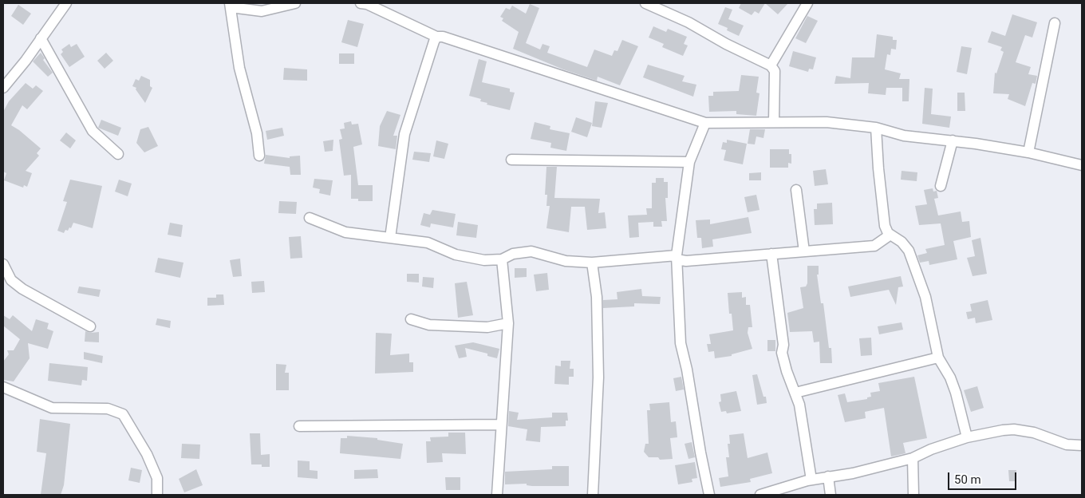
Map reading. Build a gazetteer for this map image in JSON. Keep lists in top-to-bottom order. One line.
{"scale_bar":"50 m"}
